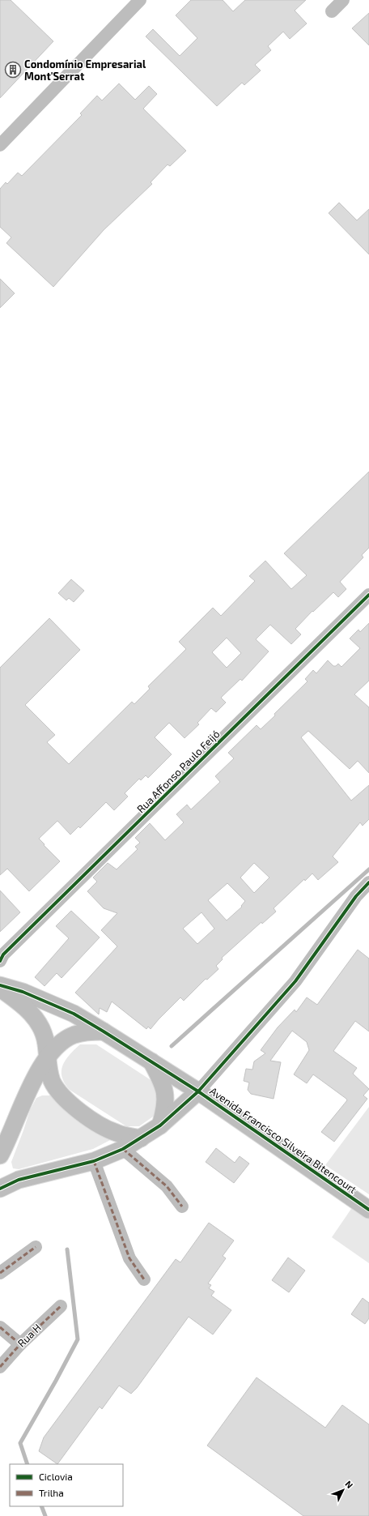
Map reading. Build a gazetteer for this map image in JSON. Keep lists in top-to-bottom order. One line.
{"streets":{"main road":["Avenida Francisco Silveira Bitencourt"],"street":["Rua Affonso Paulo Feijó","Rua H"]},"places":{"building":["Condomínio Empresarial Mont'Serrat"]},"legend":["Ciclovia","Trilha"],"north":"top right"}
